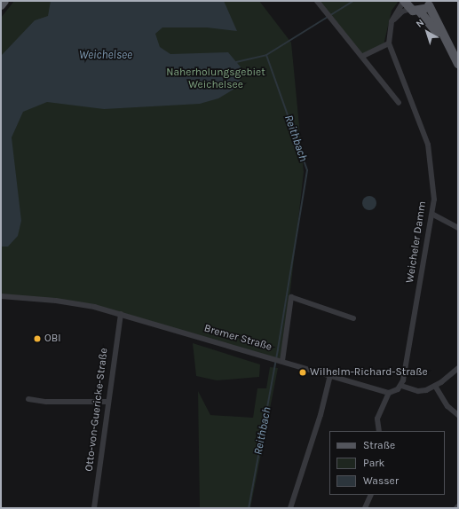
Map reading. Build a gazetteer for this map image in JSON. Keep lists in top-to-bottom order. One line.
{"streets":{"street":["Weicheler Damm","Bremer Straße","Otto-von-Guericke-Straße"]},"crossings":[["Bremer Straße","Otto-von-Guericke-Straße"]],"water":["Weichelsee","Reithbach"],"parks":["Naherholungsgebiet Weichelsee"],"places":["OBI","Wilhelm-Richard-Straße"],"legend":["Straße","Park","Wasser"],"north":"top left"}
